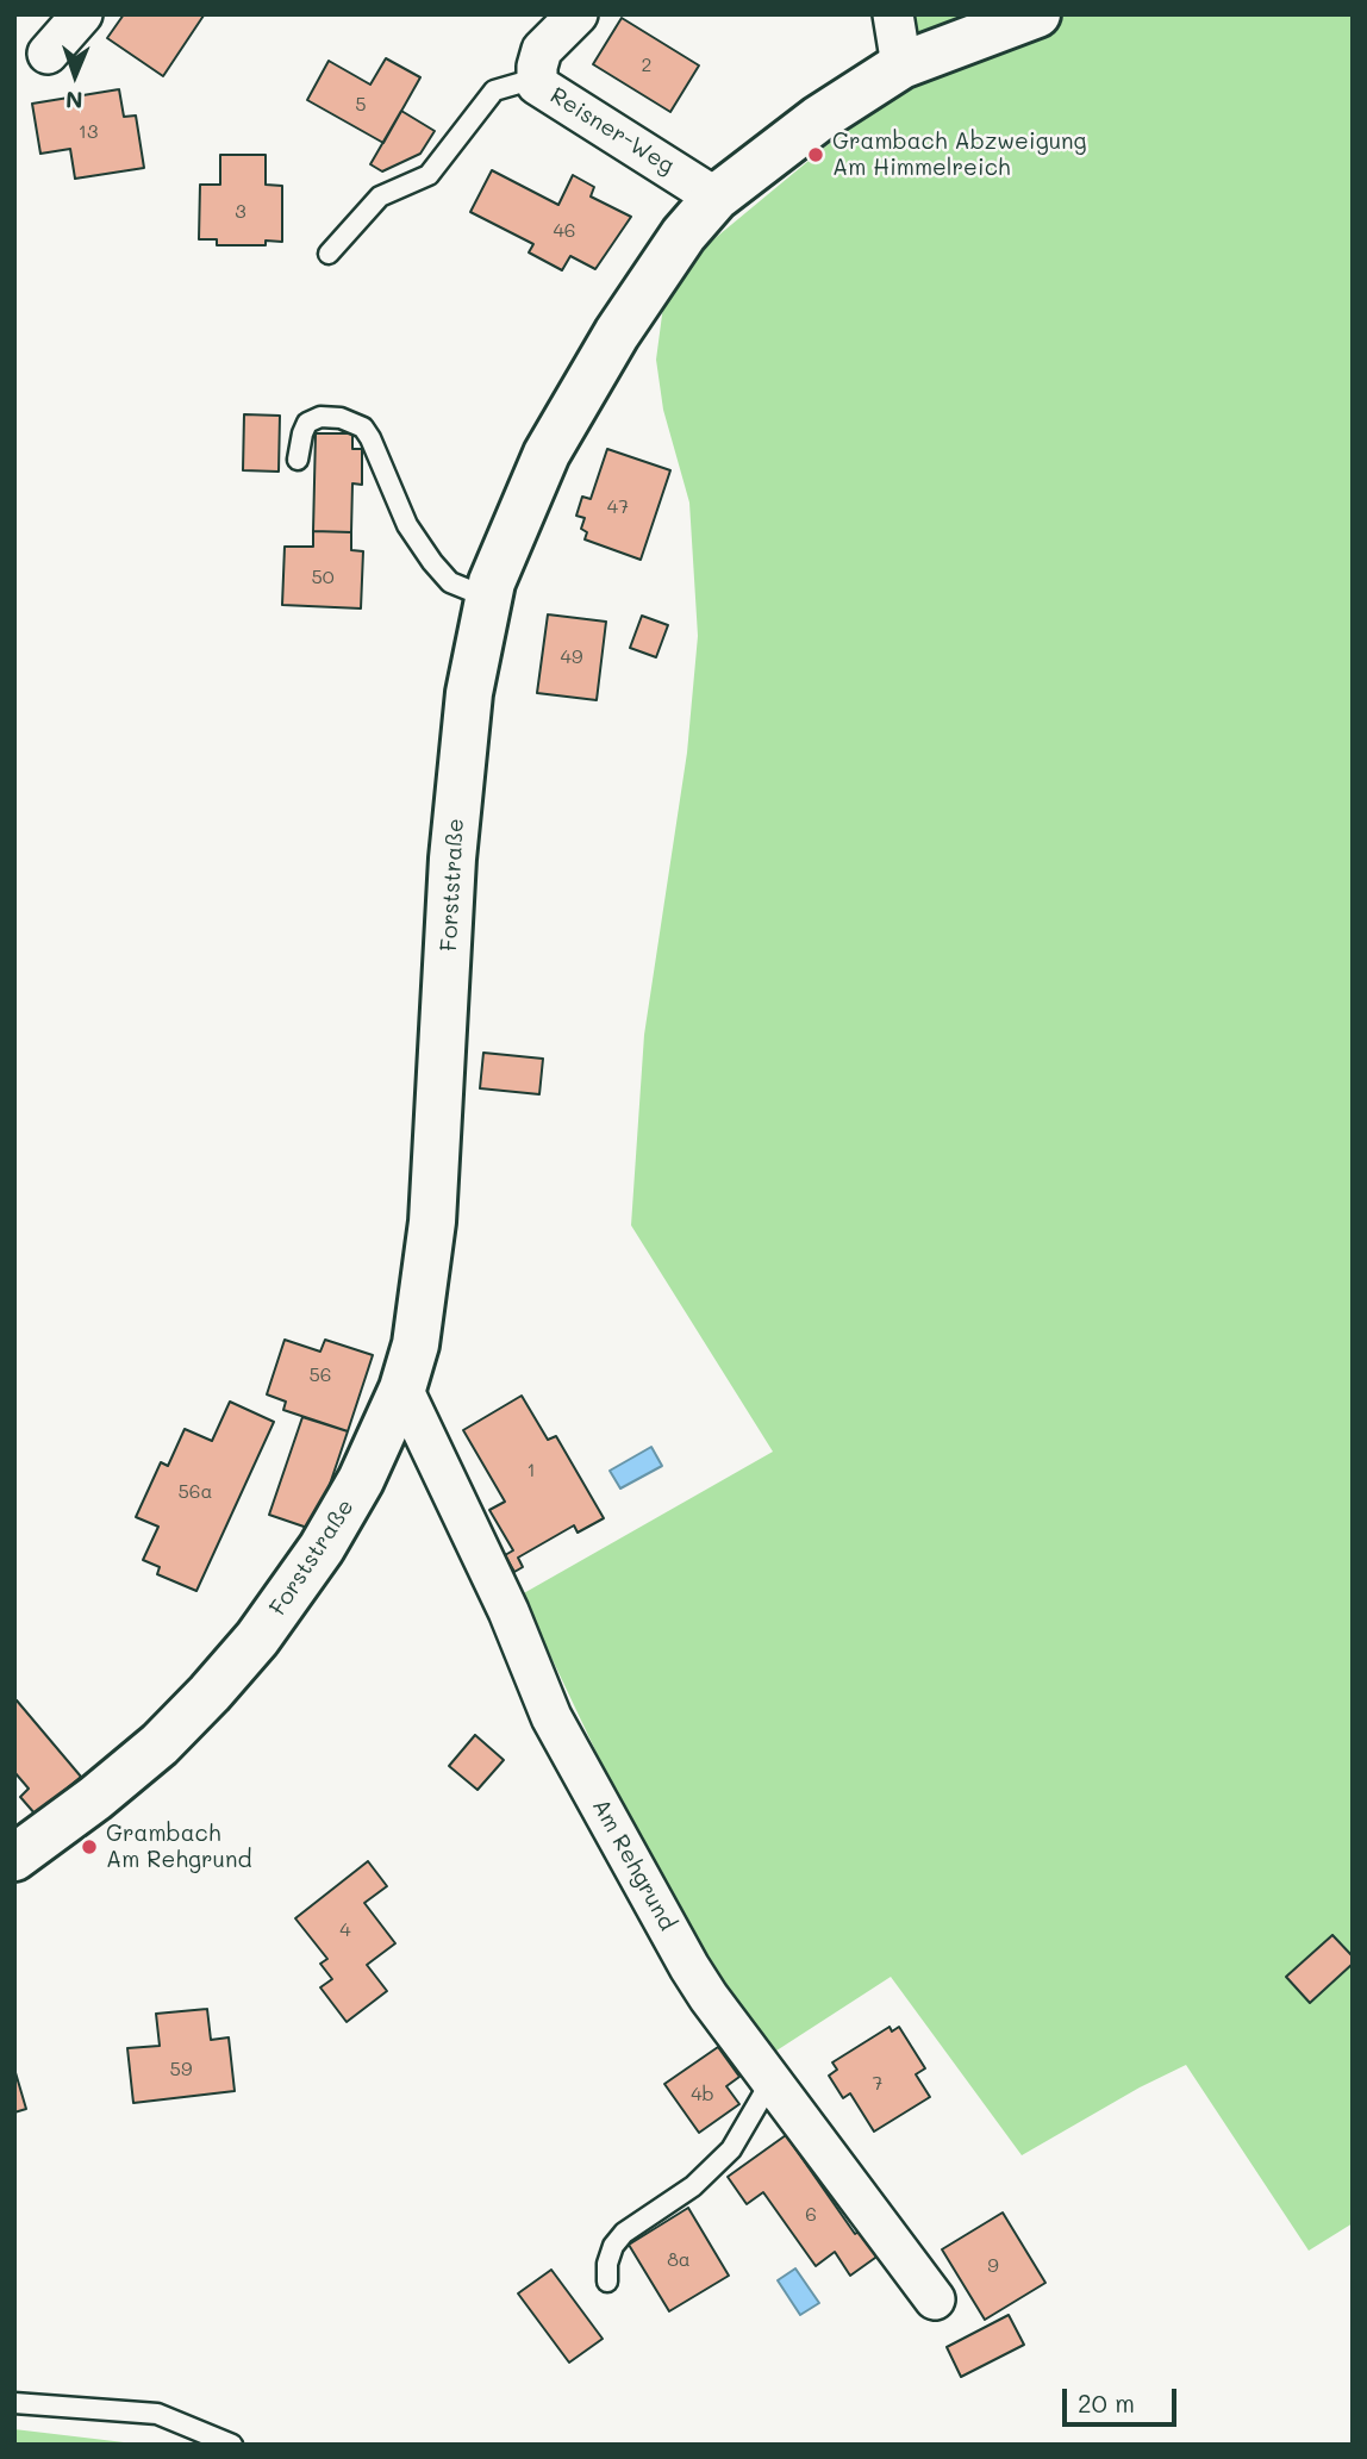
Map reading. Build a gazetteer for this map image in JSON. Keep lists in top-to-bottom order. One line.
{"streets":{"street":["Reisner-Weg","Forststraße","Am Rehgrund"]},"crossings":[["Reisner-Weg","Forststraße"],["Forststraße","Am Rehgrund"]],"places":["Grambach Abzweigung Am Himmelreich","Grambach Am Rehgrund"],"house_numbers":["2","5","13","3","46","47","50","49","56","1","56a","4","59","7","4b","6","8a","9"],"scale_bar":"20 m","north":"bottom"}
